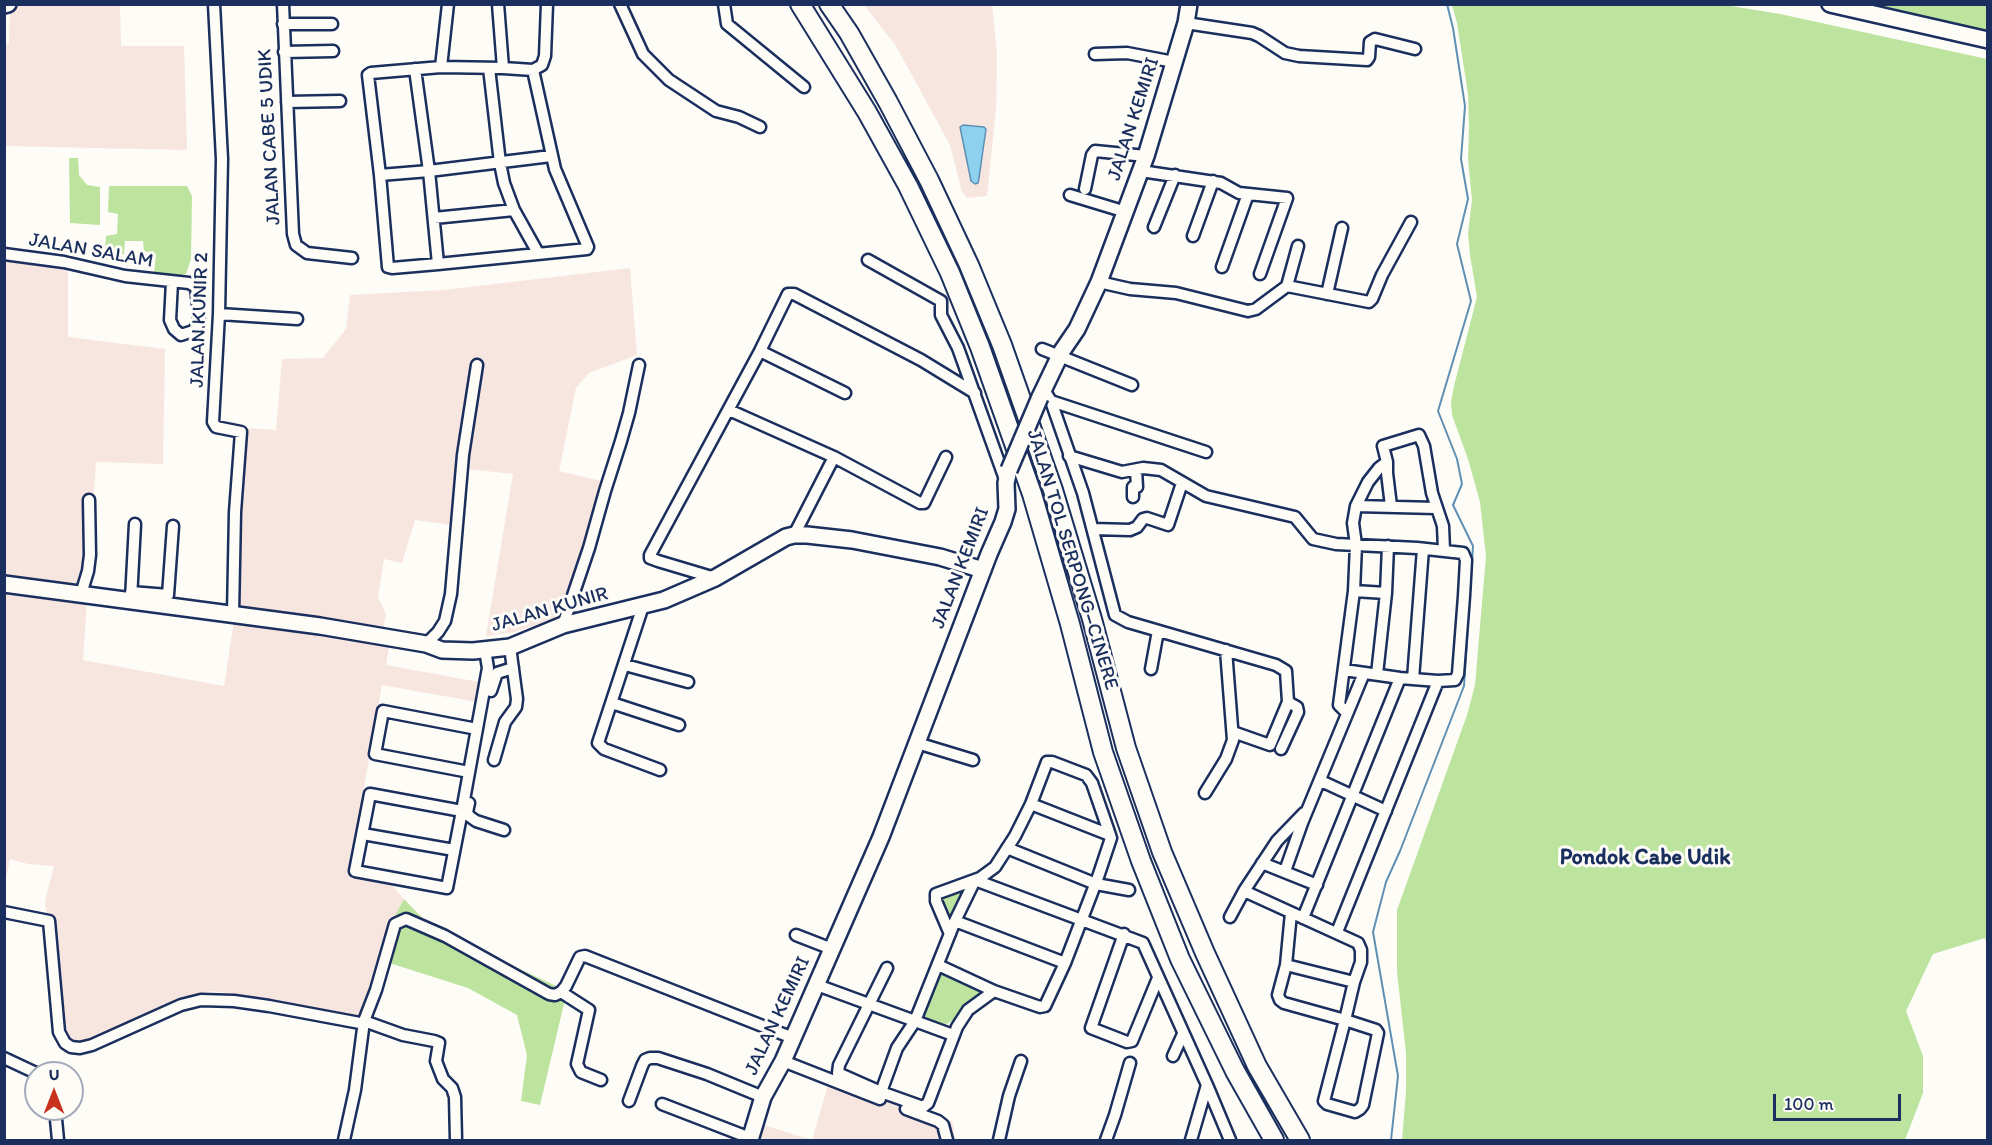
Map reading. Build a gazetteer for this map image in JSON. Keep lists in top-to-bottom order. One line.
{"streets":{"highway":["JALAN TOL SERPONG–CINERE"],"street":["JALAN KEMIRI","JALAN CABE 5 UDIK","JALAN SALAM","JALAN KUNIR 2","JALAN KUNIR"]},"crossings":[["JALAN KEMIRI","JALAN KUNIR"],["JALAN KUNIR 2","JALAN KUNIR"]],"districts":["Pondok Cabe Udik"],"scale_bar":"100 m","north":"top"}
